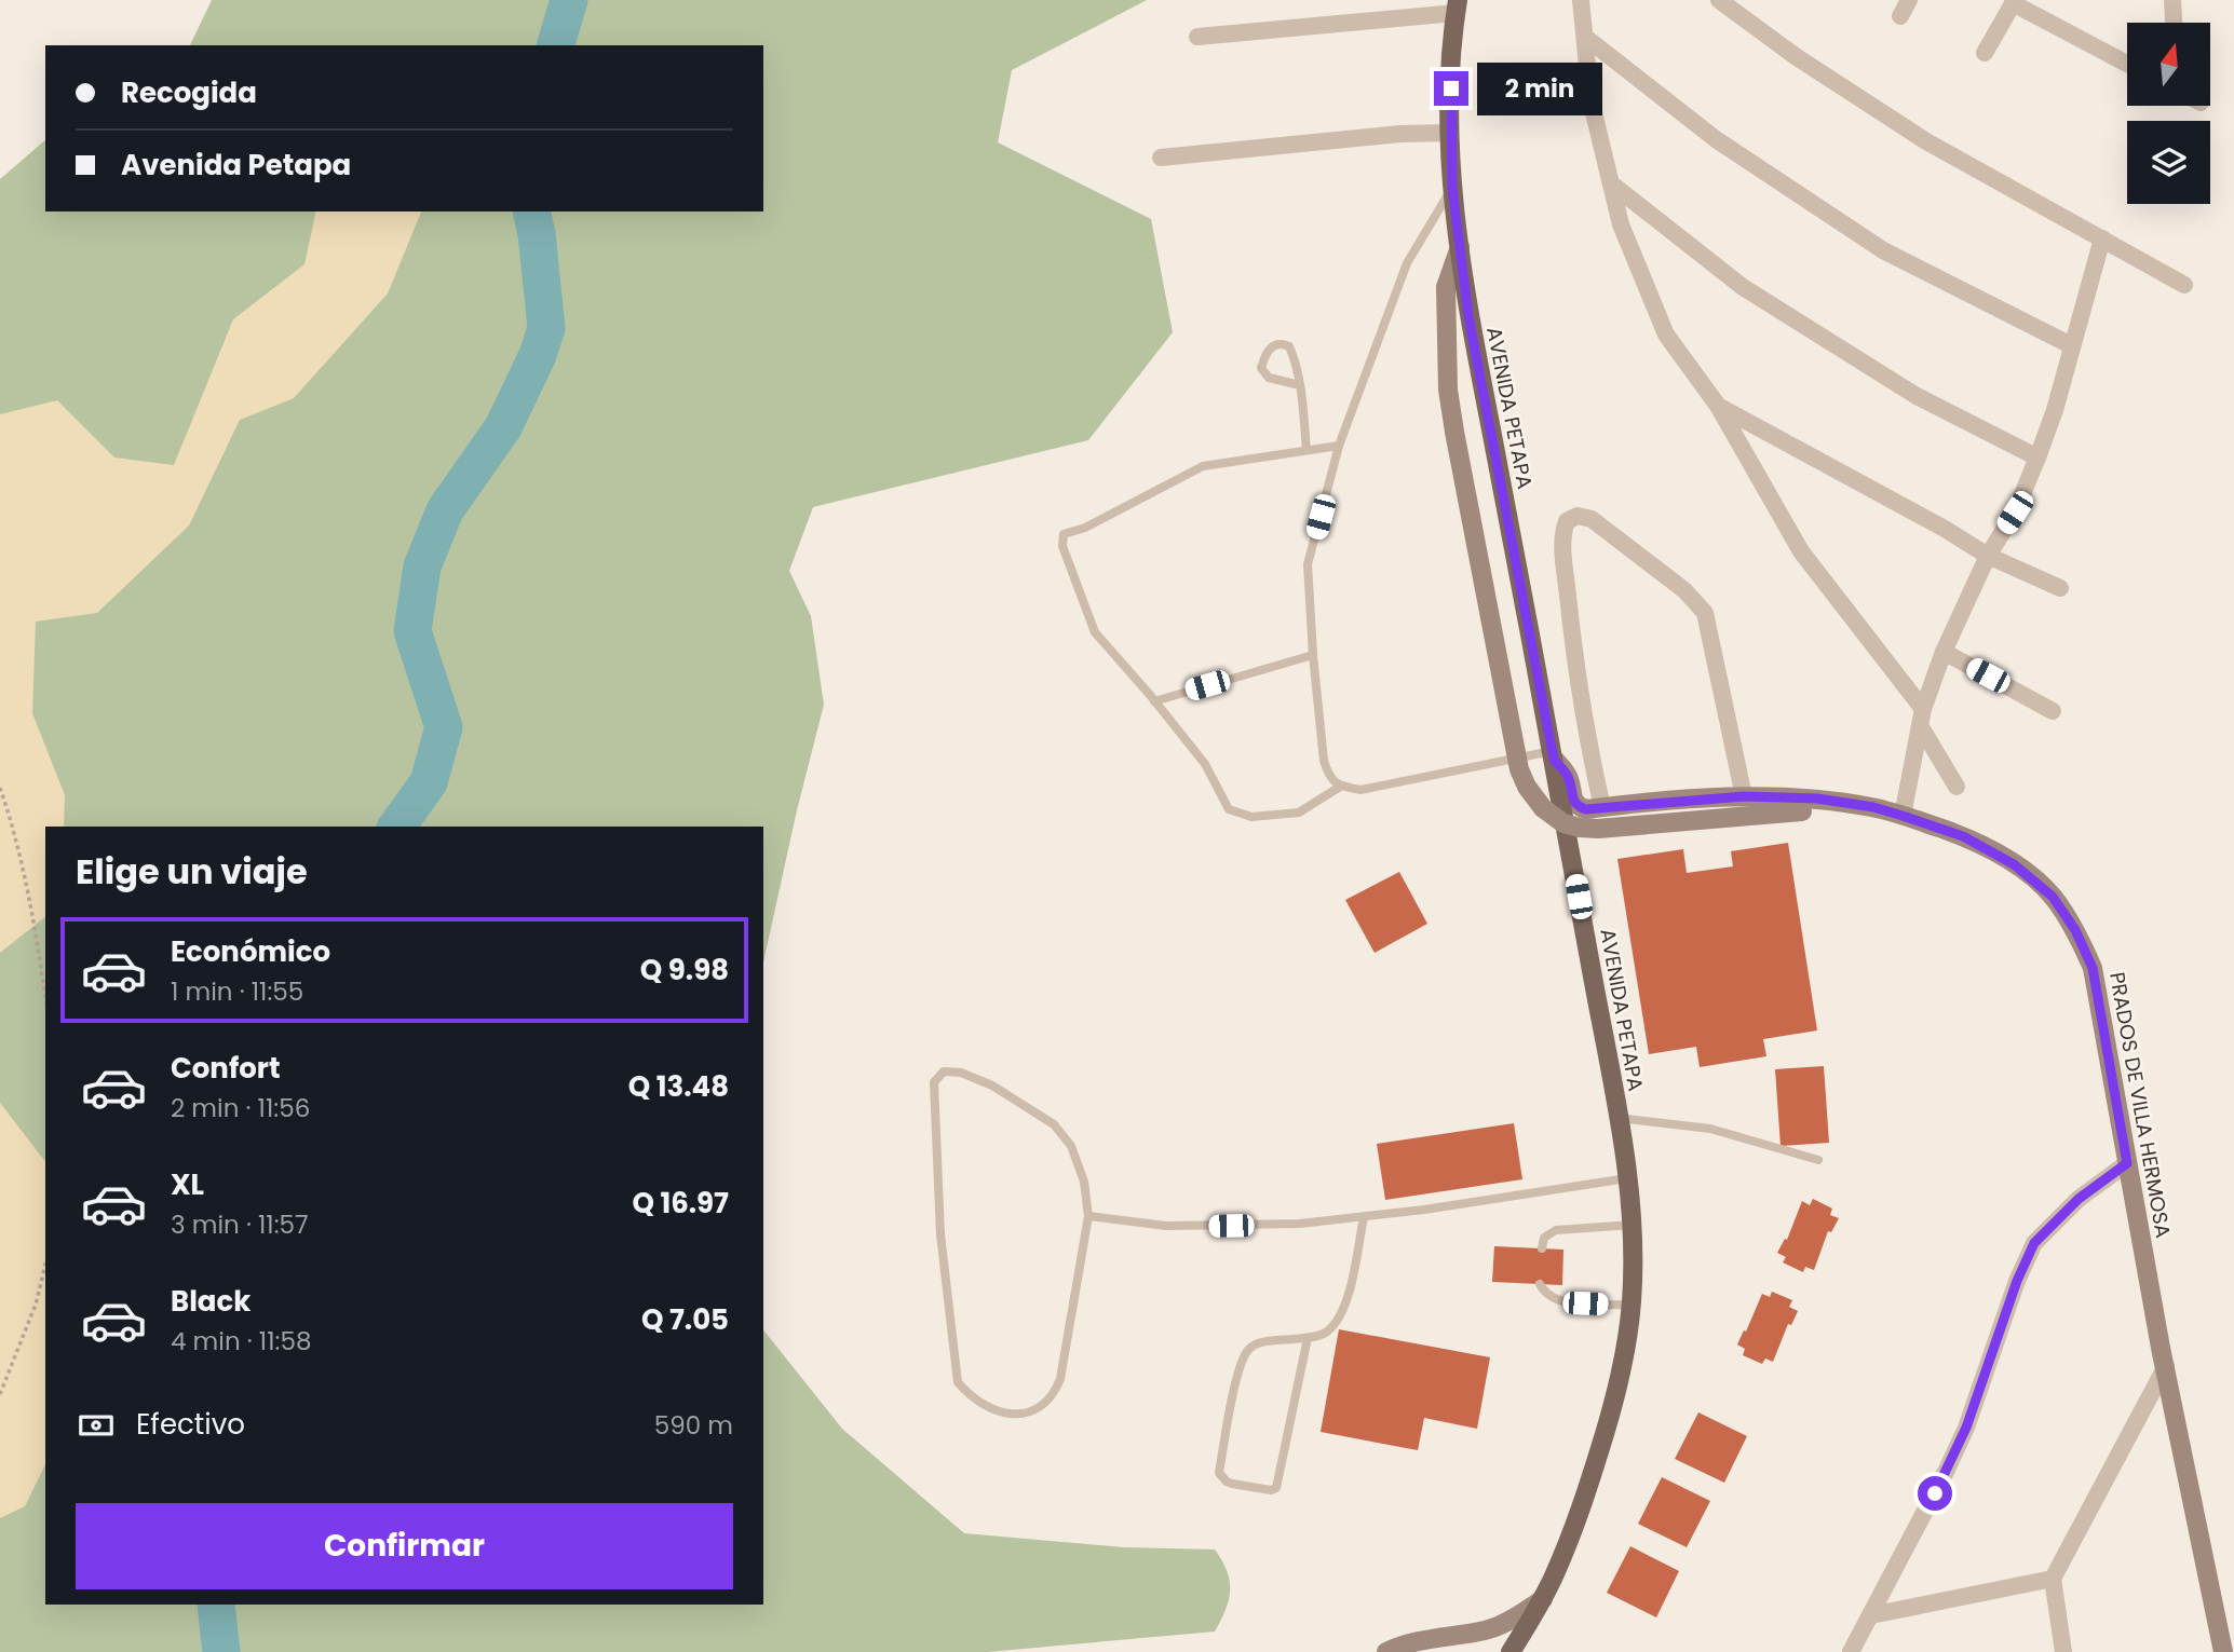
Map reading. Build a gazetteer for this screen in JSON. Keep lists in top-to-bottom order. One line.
{"streets":{"main road":["AVENIDA PETAPA","PRADOS DE VILLA HERMOSA"]},"crossings":[["AVENIDA PETAPA","PRADOS DE VILLA HERMOSA"]],"north":"top","page":{"banner":["Recogida","Avenida Petapa"],"bubble":"2 min","heading":"Elige un viaje","list":[{"name":"Económico","note":"1 min · 11:55","value":"Q 9.98"},{"name":"Confort","note":"2 min · 11:56","value":"Q 13.48"},{"name":"XL","note":"3 min · 11:57","value":"Q 16.97"},{"name":"Black","note":"4 min · 11:58","value":"Q 7.05"}],"pay":["Efectivo","590 m"],"buttons":"Confirmar"}}
